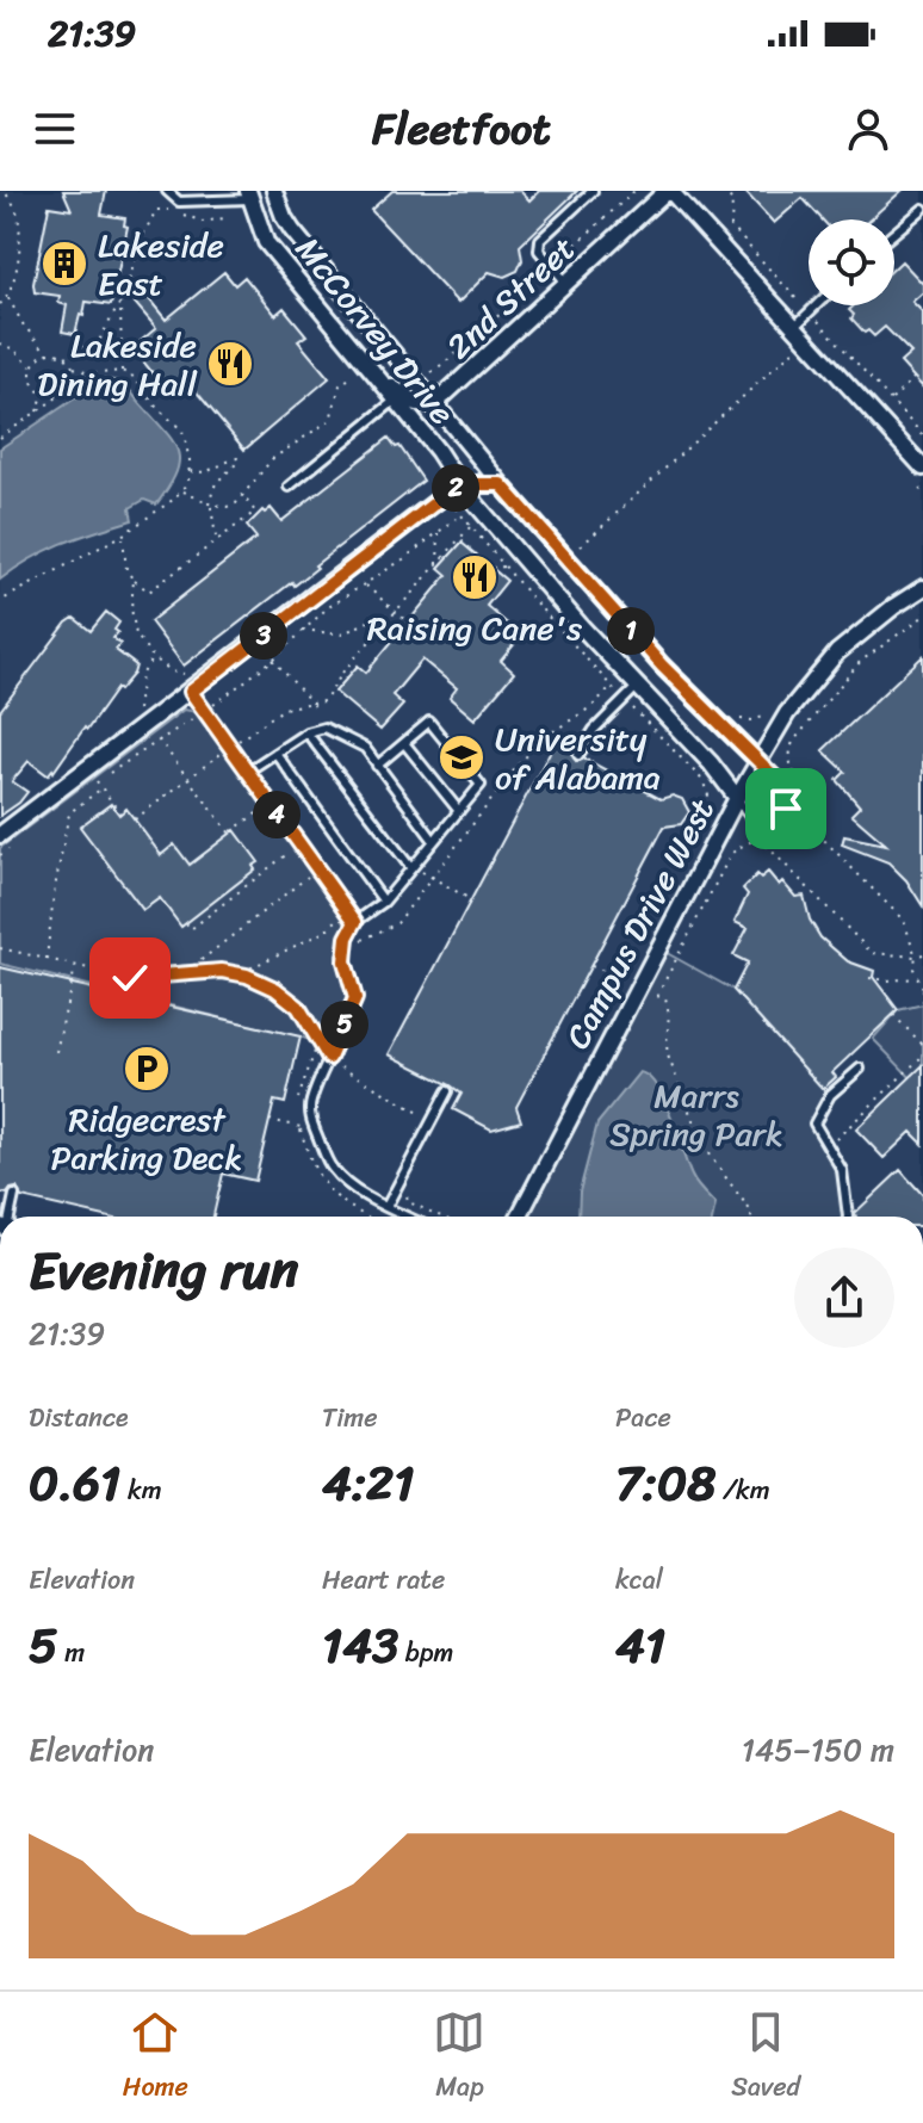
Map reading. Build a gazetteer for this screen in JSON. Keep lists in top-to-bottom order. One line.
{"streets":{"street":["2nd Street","McCorvey Drive","Campus Drive West"]},"crossings":[["2nd Street","McCorvey Drive"],["McCorvey Drive","Campus Drive West"]],"parks":["Marrs Spring Park"],"places":{"building":["Lakeside East"],"restaurant":["Lakeside Dining Hall","Raising Cane's"],"school or university":["University of Alabama"],"parking":["Ridgecrest Parking Deck"]},"page":{"status":"21:39","header":"Fleetfoot","pins":["2","1","3","4","5"],"heading":["Evening run","21:39"],"stats":[["Distance","0.61 km"],["Time","4:21"],["Pace","7:08 /km"],["Elevation","5 m"],["Heart rate","143 bpm"],["kcal","41"]],"chart":["Elevation","145–150 m"],"tabs":["Home","Map","Saved"]}}
